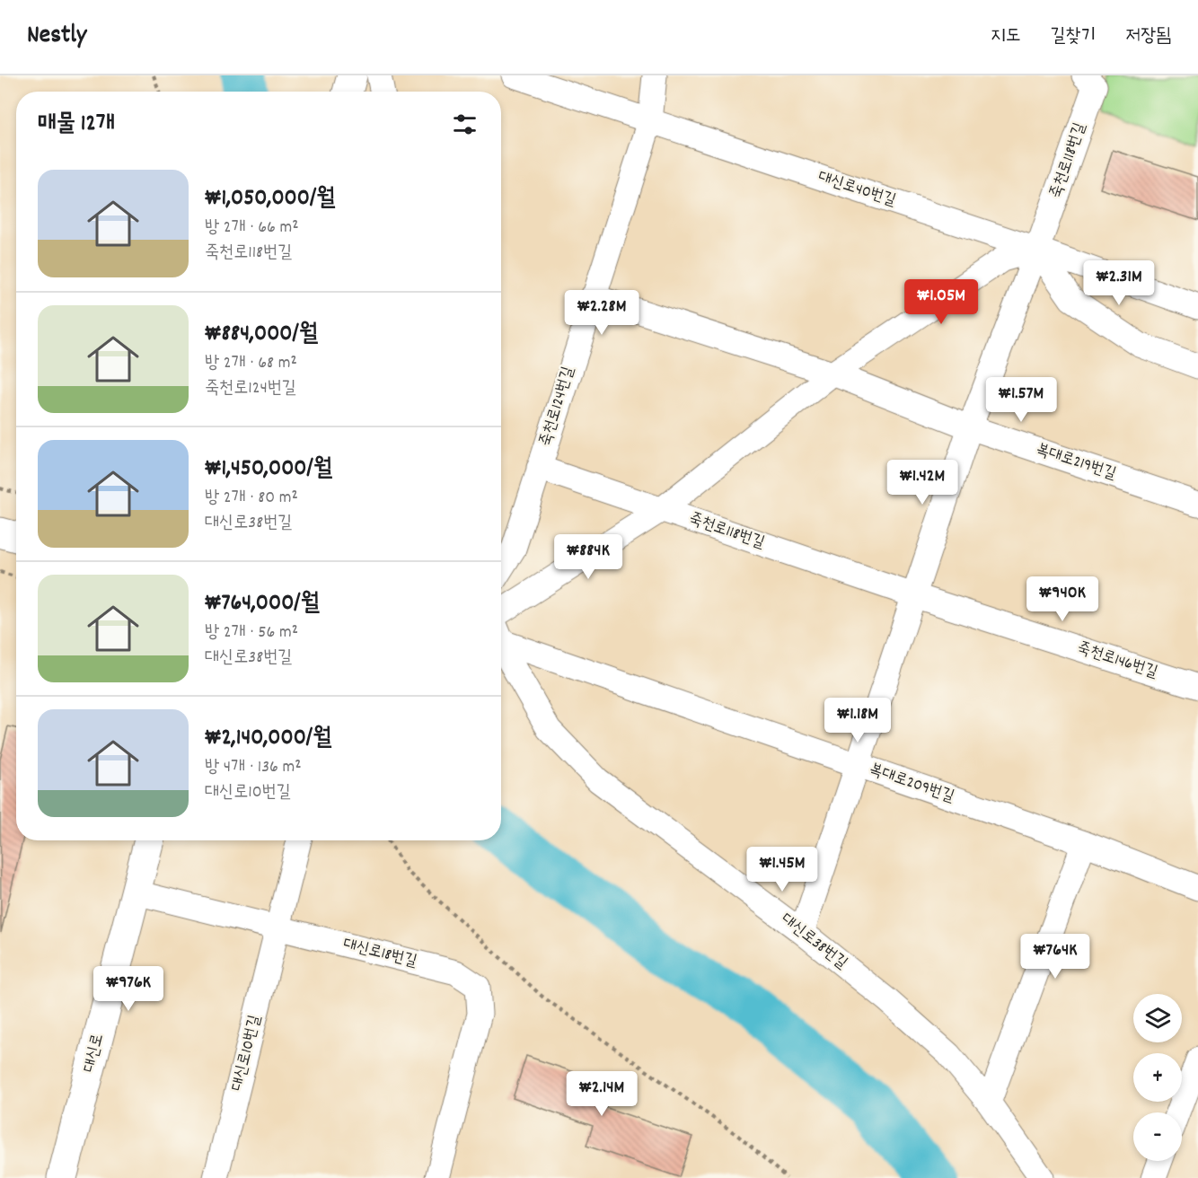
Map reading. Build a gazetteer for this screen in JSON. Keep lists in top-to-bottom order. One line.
{"streets":{"street":["죽천로118번길","대신로40번길","죽천로124번길","복대로219번길","죽천로146번길","복대로209번길","대신로38번길","대신로18번길","대신로","대신로10번길"]},"crossings":[["죽천로118번길","대신로40번길"],["죽천로118번길","죽천로124번길"],["죽천로118번길","복대로219번길"],["죽천로118번길","죽천로146번길"],["죽천로118번길","복대로209번길"],["죽천로118번길","대신로38번길"],["대신로40번길","죽천로124번길"],["죽천로124번길","복대로219번길"],["대신로18번길","대신로"],["대신로18번길","대신로10번길"]],"page":{"header":"Nestly","nav":["지도","길찾기","저장됨"],"heading":"매물 12개","list":[{"name":"₩1,050,000/월","note":"방 2개 · 66 m² · 죽천로118번길"},{"name":"₩884,000/월","note":"방 2개 · 68 m² · 죽천로124번길"},{"name":"₩1,450,000/월","note":"방 2개 · 80 m² · 대신로38번길"},{"name":"₩764,000/월","note":"방 2개 · 56 m² · 대신로38번길"},{"name":"₩2,140,000/월","note":"방 4개 · 136 m² · 대신로10번길"}],"price":["₩2.31M","₩1.05M","₩2.28M","₩1.57M","₩1.42M","₩884K","₩940K","₩1.18M","₩1.45M","₩764K","₩976K","₩2.14M"],"map_buttons":["+","−"]}}
